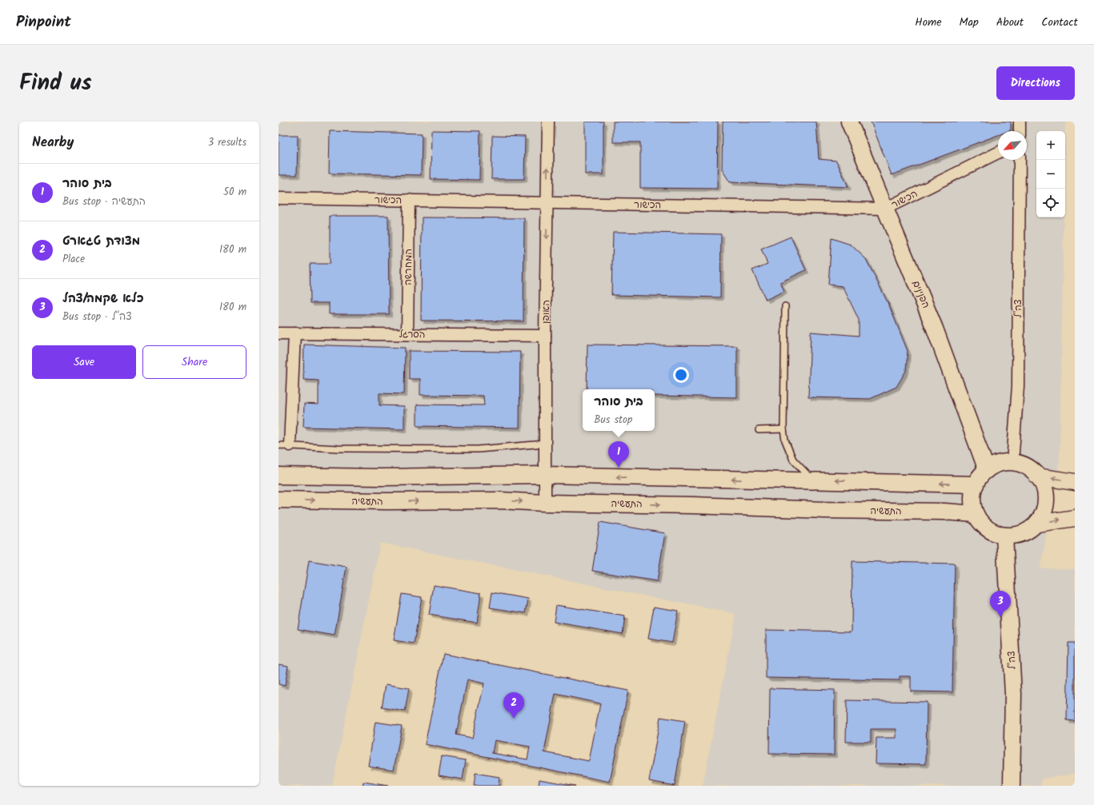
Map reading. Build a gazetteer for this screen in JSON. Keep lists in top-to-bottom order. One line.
{"streets":{"street":["הכישור","המחרשה","הפנינים","צה\"ל","האופן","הסרגל","התעשיה"]},"crossings":[["הכישור","המחרשה"],["הכישור","הפנינים"],["הכישור","האופן"],["המחרשה","הסרגל"],["הפנינים","צה\"ל"],["הפנינים","התעשיה"],["צה\"ל","התעשיה"],["האופן","הסרגל"],["האופן","התעשיה"]],"north":"bottom left","page":{"header":"Pinpoint","nav":["Home","Map","About","Contact"],"title":"Find us","buttons":["Directions",["Save","Share"]],"heading":["Nearby","3 results"],"map_buttons":["+","−"],"list":[{"mark":"1","name":"בית סוהר","note":"Bus stop · התעשיה","value":"50 m"},{"mark":"2","name":"מצודת טגארט","note":"Place","value":"180 m"},{"mark":"3","name":"כלא שקמה/צהל","note":"Bus stop · צה\"ל","value":"180 m"}],"popup":["בית סוהר","Bus stop"],"pins":["1","3","2"]}}
